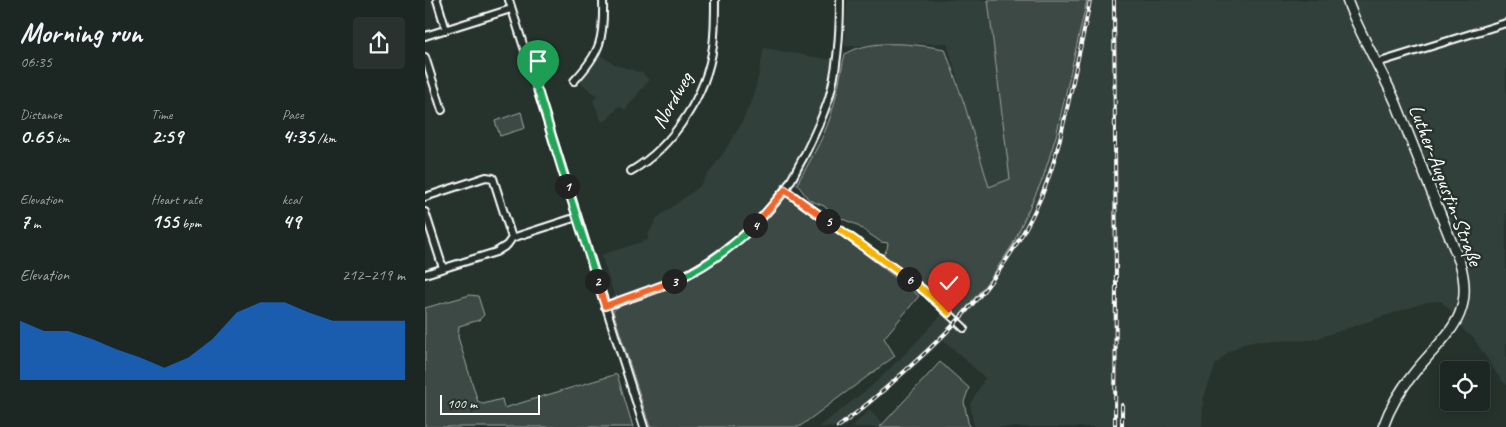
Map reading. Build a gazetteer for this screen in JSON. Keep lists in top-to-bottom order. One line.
{"streets":{"street":["Nordweg","Luther-Augustin-Straße"]},"scale_bar":"100 m","page":{"heading":["Morning run","06:35"],"stats":[["Distance","0.65 km"],["Time","2:59"],["Pace","4:35 /km"],["Elevation","7 m"],["Heart rate","155 bpm"],["kcal","49"]],"pins":["1","5","4","6","2","3"],"chart":["Elevation","212–219 m"],"scale":"100 m"}}
